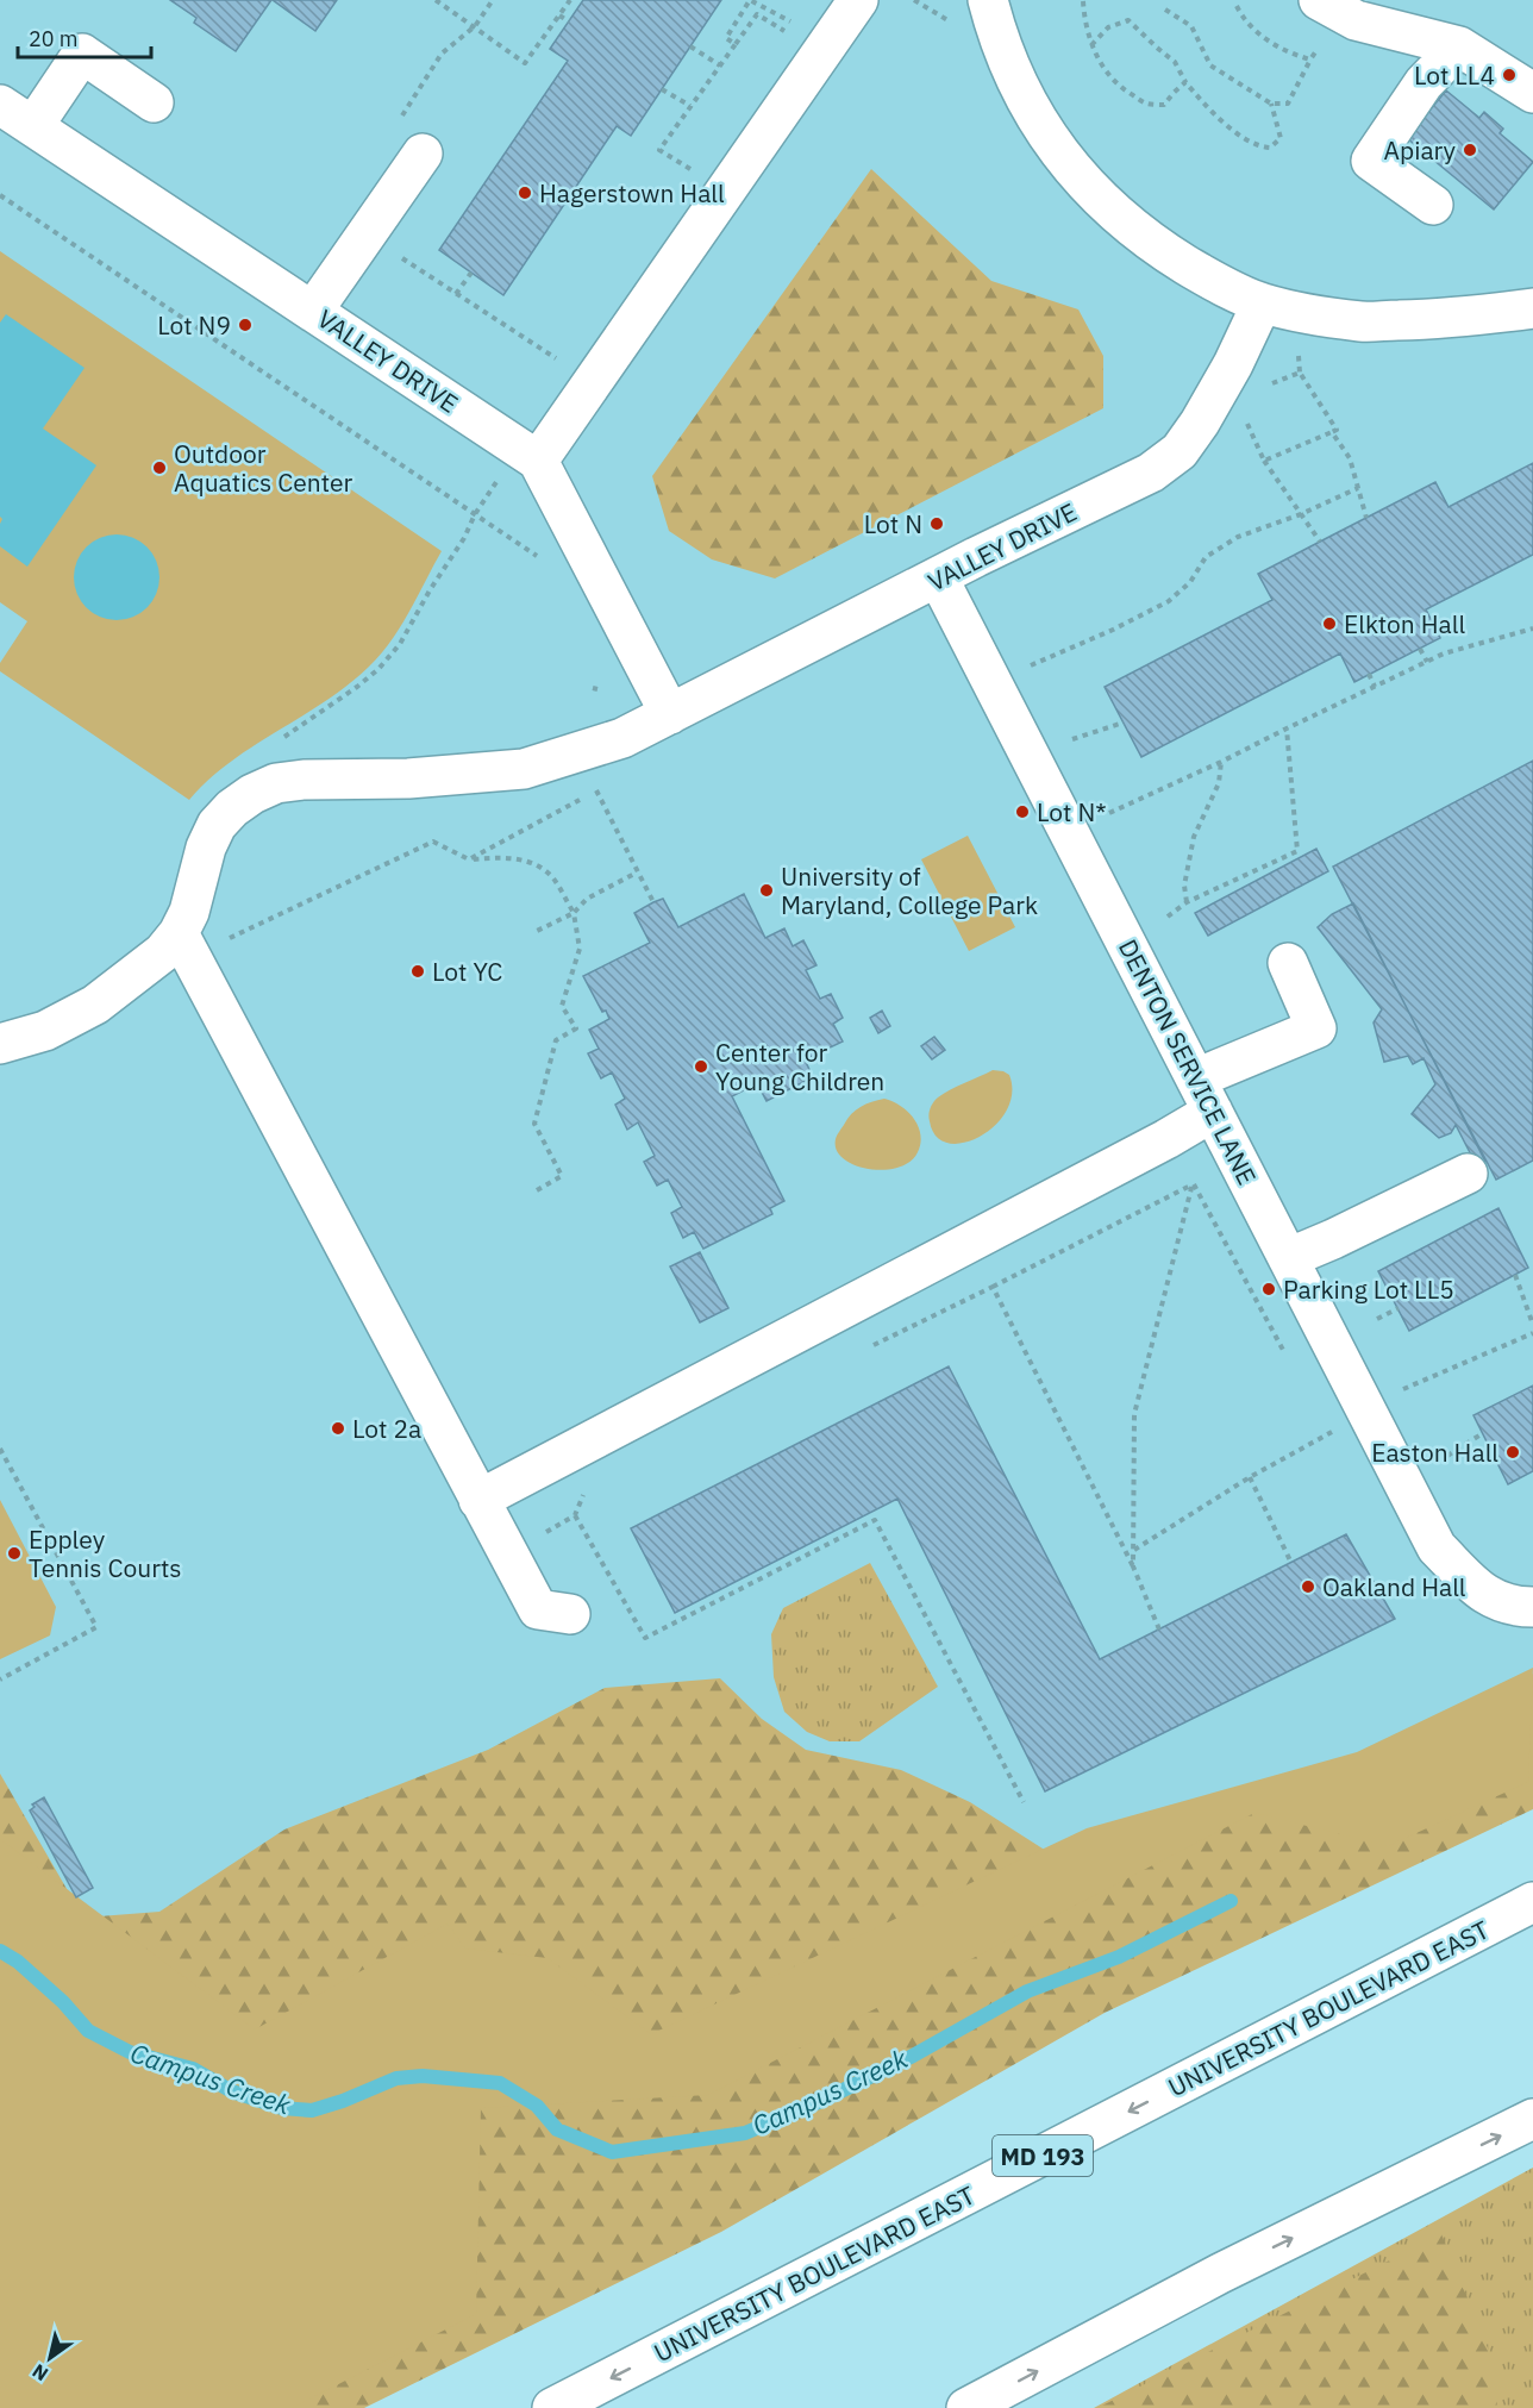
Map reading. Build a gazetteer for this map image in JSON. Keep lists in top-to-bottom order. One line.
{"streets":{"street":["VALLEY DRIVE","DENTON SERVICE LANE","UNIVERSITY BOULEVARD EAST","MD 193"]},"crossings":[["VALLEY DRIVE","DENTON SERVICE LANE"]],"water":["Campus Creek"],"places":["Lot LL4","Apiary","Hagerstown Hall","Lot N9","Outdoor Aquatics Center","Lot N","Elkton Hall","Lot N*","University of Maryland, College Park","Lot YC","Center for Young Children","Parking Lot LL5","Lot 2a","Easton Hall","Eppley Tennis Courts","Oakland Hall"],"scale_bar":"20 m","north":"bottom left"}
